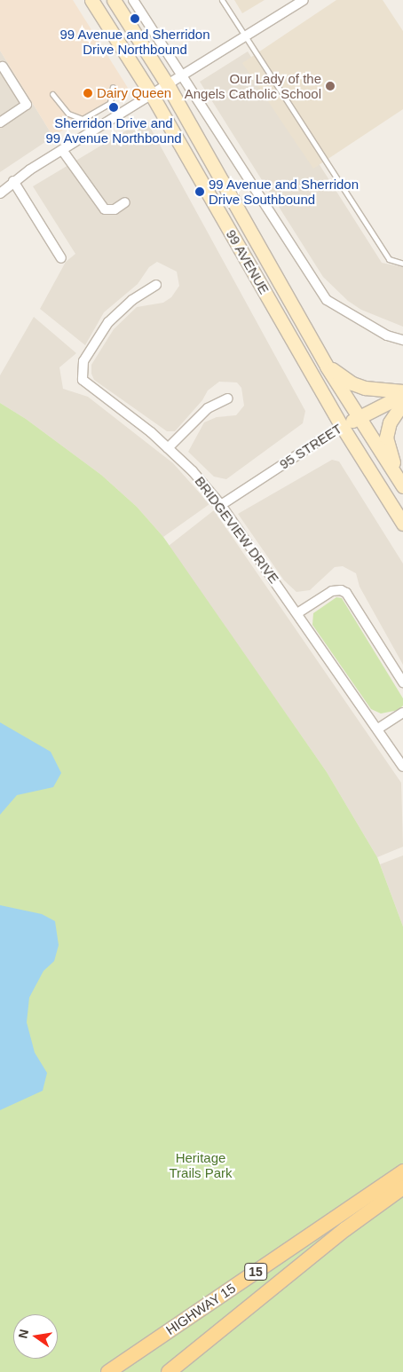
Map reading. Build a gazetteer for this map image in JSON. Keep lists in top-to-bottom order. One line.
{"streets":{"main road":["99 AVENUE","95 STREET","15","HIGHWAY 15"],"street":["BRIDGEVIEW DRIVE"]},"crossings":[["99 AVENUE","95 STREET"],["95 STREET","BRIDGEVIEW DRIVE"]],"parks":["Heritage Trails Park"],"places":["99 Avenue and Sherridon Drive Northbound","Our Lady of the Angels Catholic School","Dairy Queen","Sherridon Drive and 99 Avenue Northbound","99 Avenue and Sherridon Drive Southbound"],"north":"left"}
